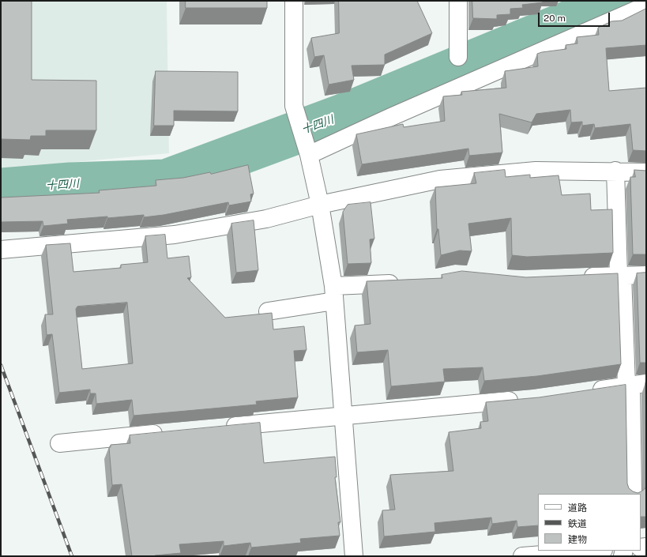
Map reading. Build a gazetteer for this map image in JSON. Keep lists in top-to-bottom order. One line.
{"water":["十四川"],"legend":["道路","鉄道","建物"],"scale_bar":"20 m"}
